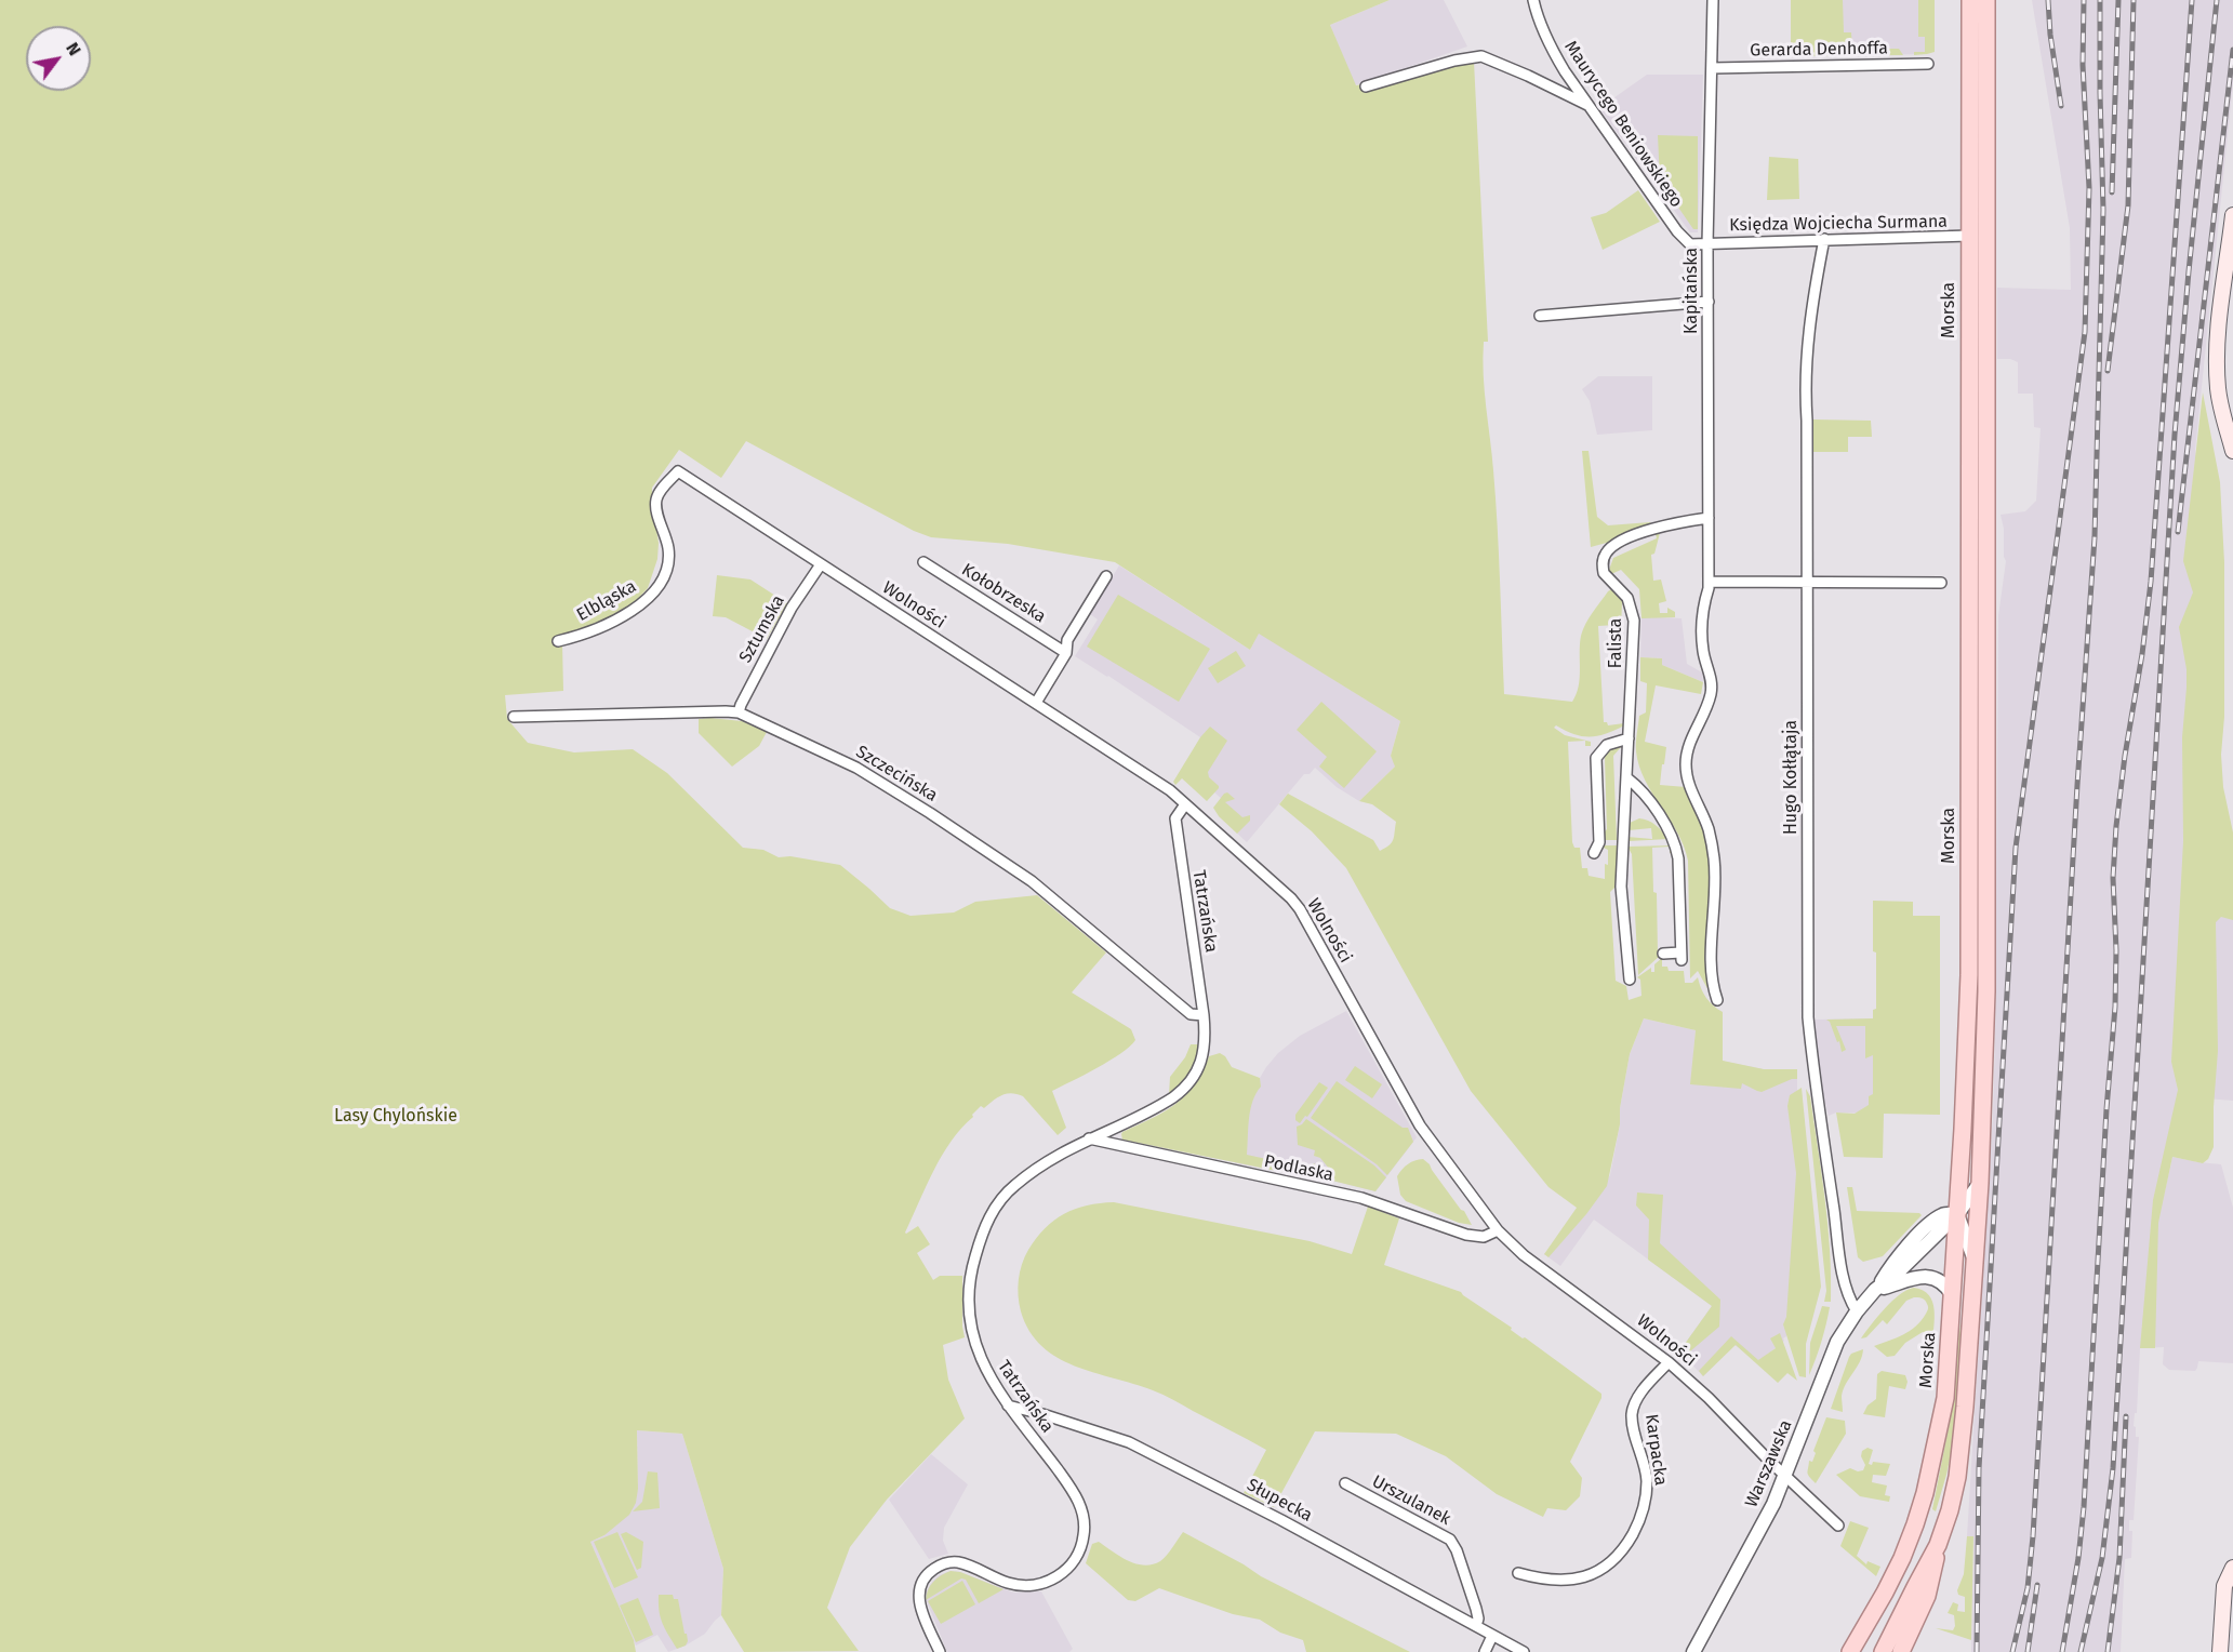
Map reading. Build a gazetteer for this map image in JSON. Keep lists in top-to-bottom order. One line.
{"streets":{"main road":["Morska"],"street":["Gerarda Denhoffa","Maurycego Beniowskiego","Księdza Wojciecha Surmana","Kapitańska","Kołobrzeska","Elbląska","Wolności","Sztumska","Falista","Szczecińska","Hugo Kołłątaja","Tatrzańska","Podlaska","Karpacka","Warszawska","Słupecka","Urszulanek"]},"crossings":[["Gerarda Denhoffa","Kapitańska"],["Maurycego Beniowskiego","Księdza Wojciecha Surmana"],["Maurycego Beniowskiego","Kapitańska"],["Księdza Wojciecha Surmana","Kapitańska"],["Księdza Wojciecha Surmana","Morska"],["Księdza Wojciecha Surmana","Hugo Kołłątaja"],["Kapitańska","Falista"],["Morska","Warszawska"],["Elbląska","Wolności"],["Wolności","Sztumska"],["Wolności","Tatrzańska"],["Wolności","Podlaska"],["Wolności","Karpacka"],["Wolności","Warszawska"],["Sztumska","Szczecińska"],["Szczecińska","Tatrzańska"],["Hugo Kołłątaja","Warszawska"],["Tatrzańska","Podlaska"],["Tatrzańska","Słupecka"],["Słupecka","Urszulanek"]],"parks":["Lasy Chylońskie"],"north":"top right"}
